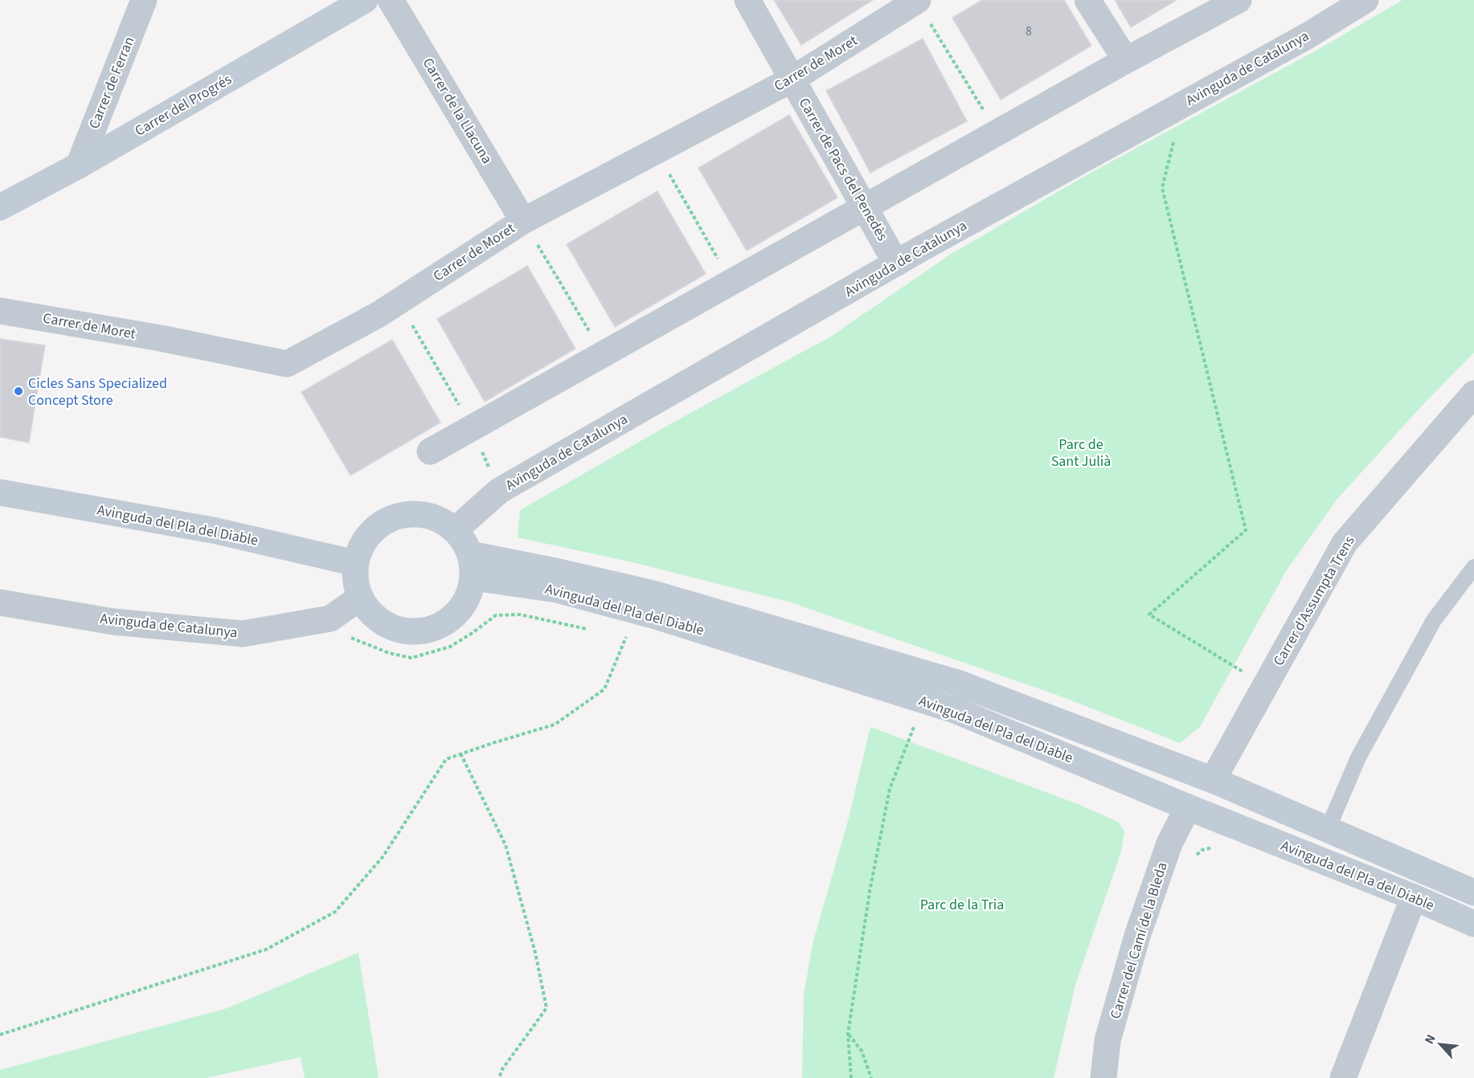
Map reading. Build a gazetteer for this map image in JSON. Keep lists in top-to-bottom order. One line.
{"streets":{"street":["Carrer de Moret","Avinguda de Catalunya","Carrer de Ferran","Carrer del Progrés","Carrer de la Llacuna","Carrer de Pacs del Penedès","Avinguda del Pla del Diable","Carrer d'Assumpta Trens","Carrer del Camí de la Bleda"]},"crossings":[["Carrer de Moret","Carrer de la Llacuna"],["Carrer de Moret","Carrer de Pacs del Penedès"],["Avinguda de Catalunya","Carrer de Pacs del Penedès"],["Avinguda de Catalunya","Avinguda del Pla del Diable"],["Carrer de Ferran","Carrer del Progrés"],["Avinguda del Pla del Diable","Carrer d'Assumpta Trens"],["Avinguda del Pla del Diable","Carrer del Camí de la Bleda"]],"parks":["Parc de Sant Julià","Parc de la Tria"],"places":["Cicles Sans Specialized Concept Store"],"house_numbers":["8"],"north":"top left"}
